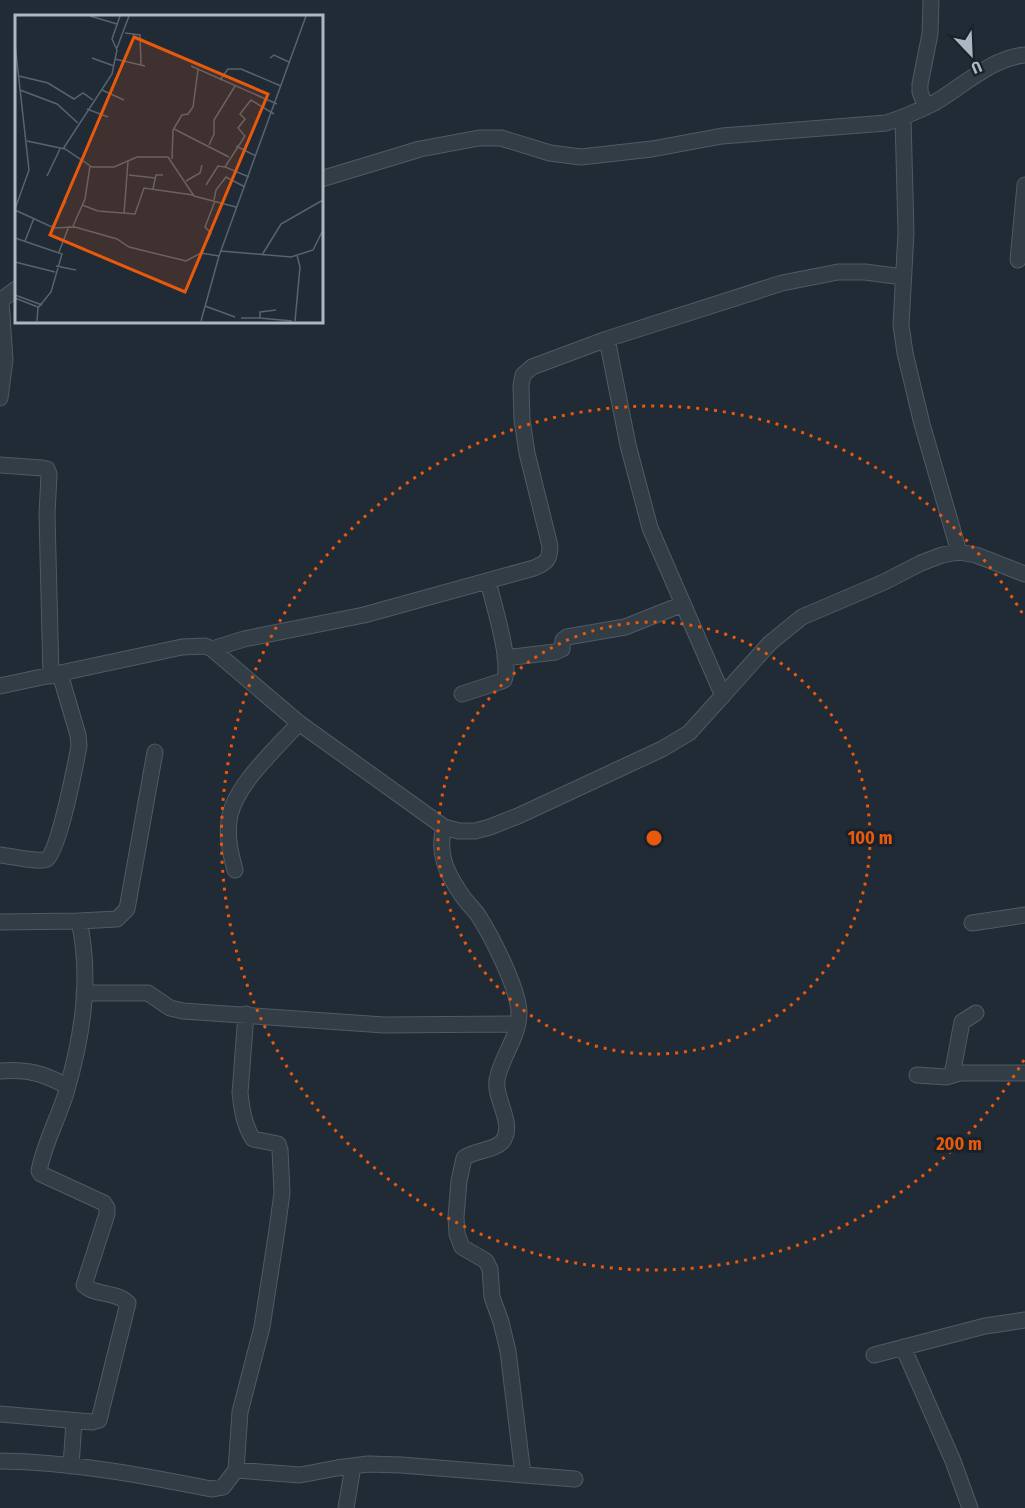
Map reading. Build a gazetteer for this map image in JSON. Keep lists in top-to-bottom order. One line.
{"north":"bottom right","rings":["100 m","200 m"]}
